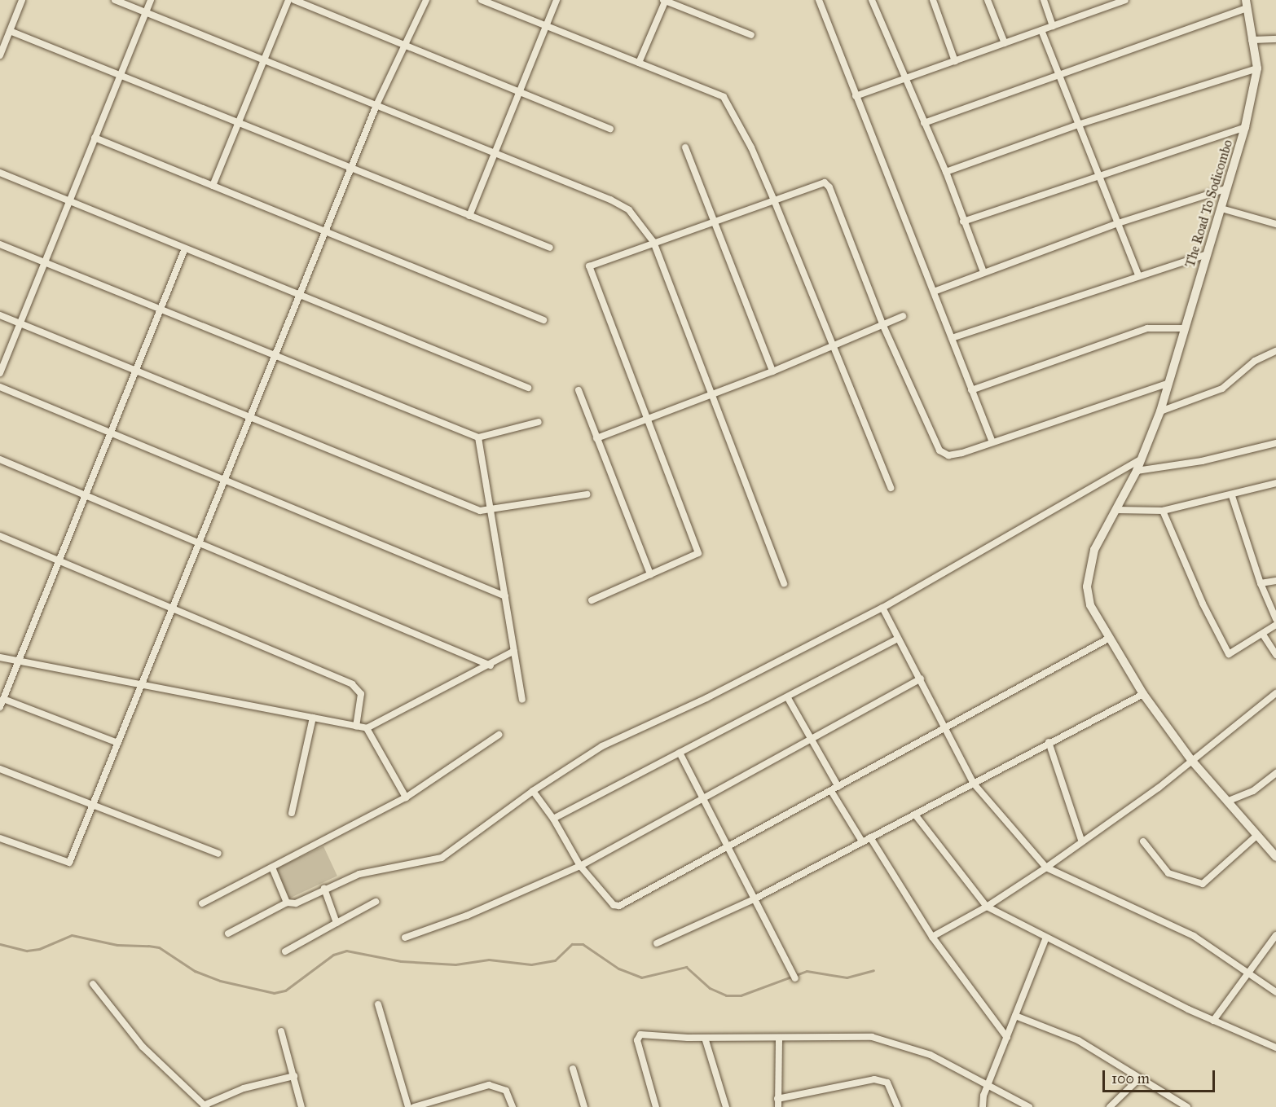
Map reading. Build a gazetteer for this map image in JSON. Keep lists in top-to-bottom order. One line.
{"streets":{"street":["The Road To Sodicombo"]},"scale_bar":"100 m"}
